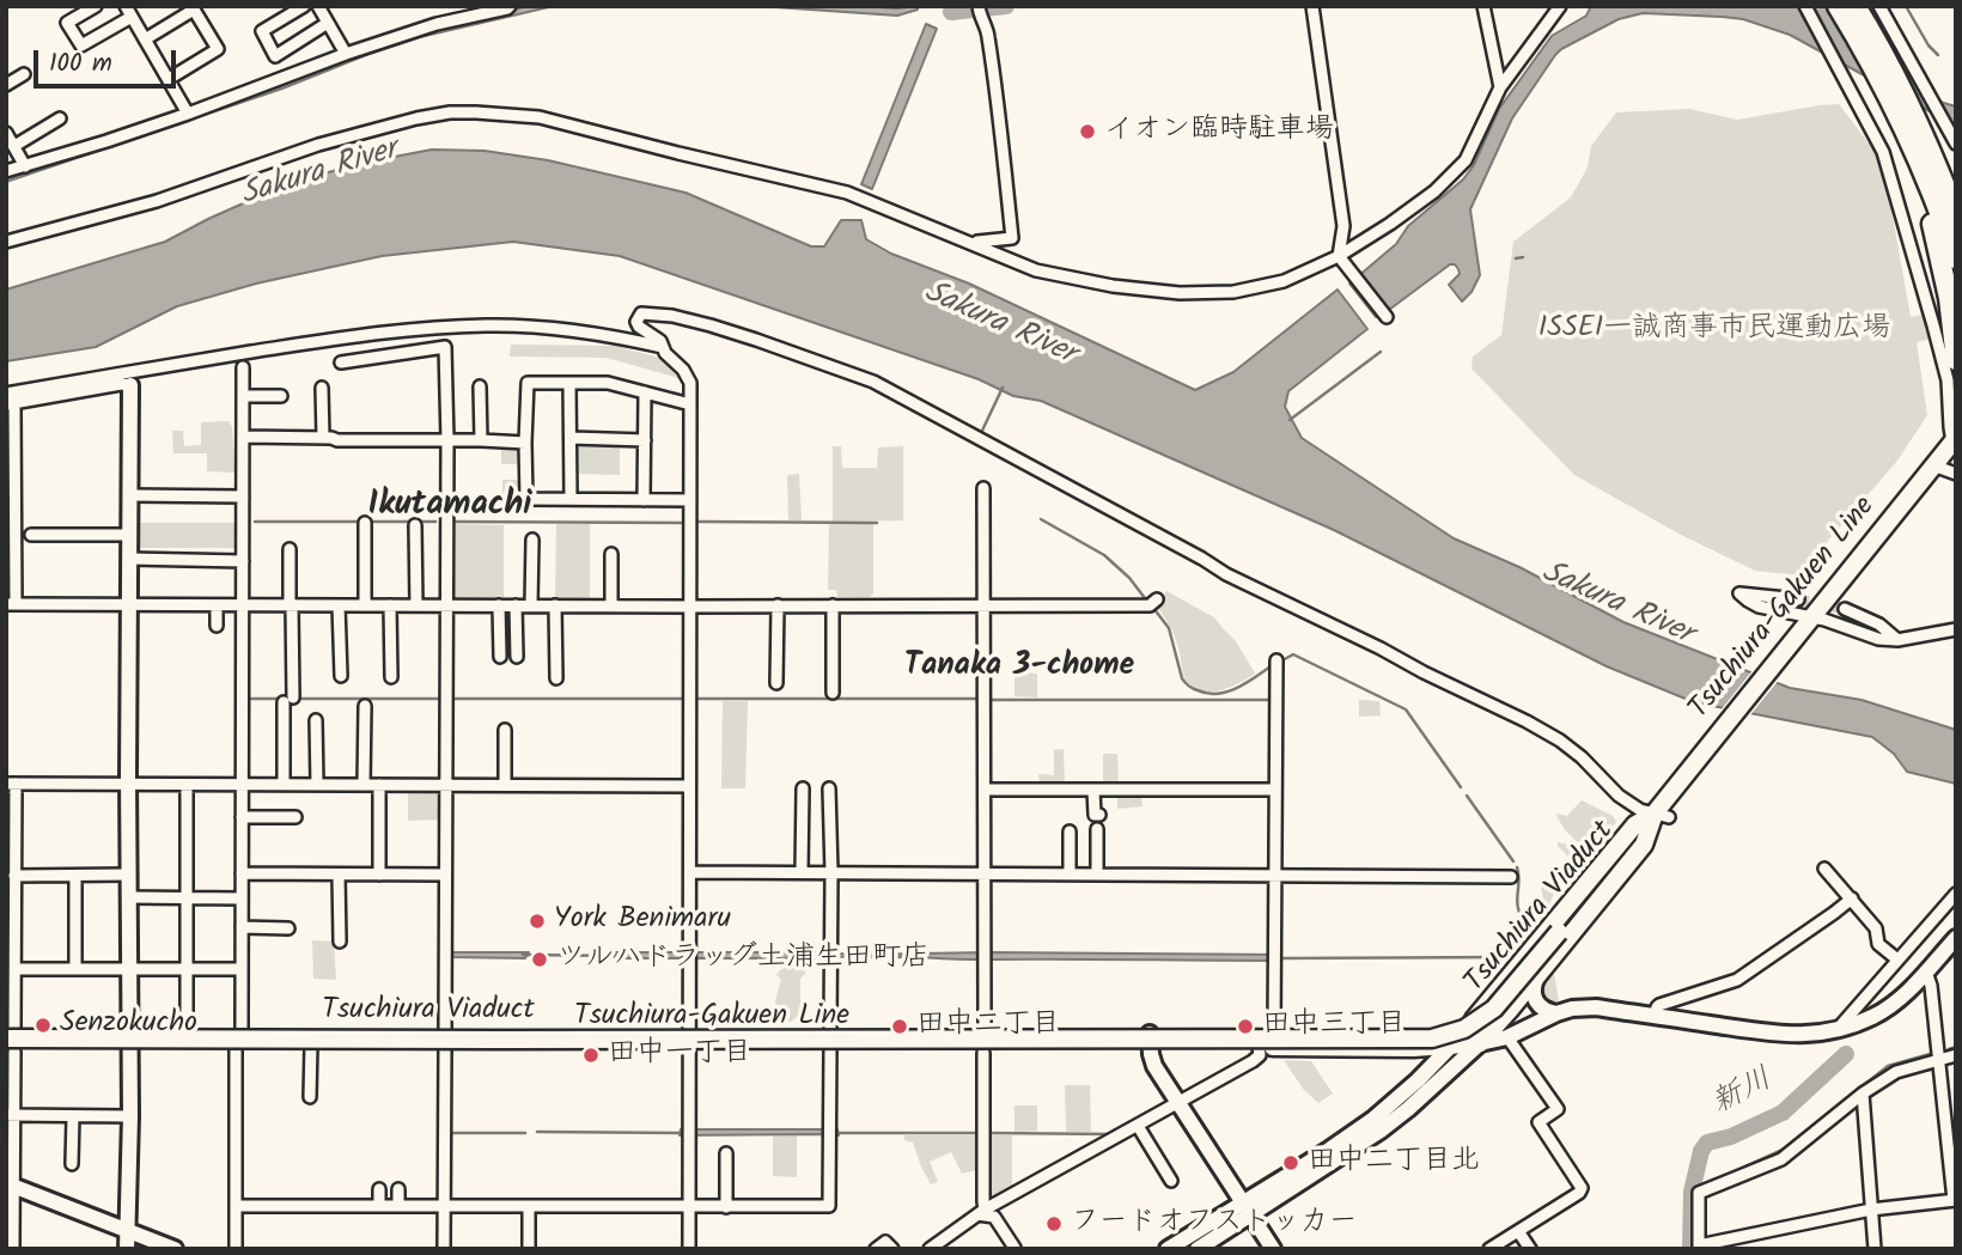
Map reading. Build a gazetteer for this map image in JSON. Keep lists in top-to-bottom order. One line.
{"streets":{"main road":["Tsuchiura-Gakuen Line","Tsuchiura Viaduct"]},"crossings":[["Tsuchiura-Gakuen Line","Tsuchiura Viaduct"]],"districts":["Ikutamachi","Tanaka 3-chome"],"water":["Sakura River","新川"],"parks":["ISSEI一誠商事市民運動広場"],"places":["イオン臨時駐車場","York Benimaru","ツルハドラッグ土浦生田町店","Senzokucho","田中二丁目","田中三丁目","田中一丁目","田中二丁目北","フードオフストッカー"],"scale_bar":"100 m"}
